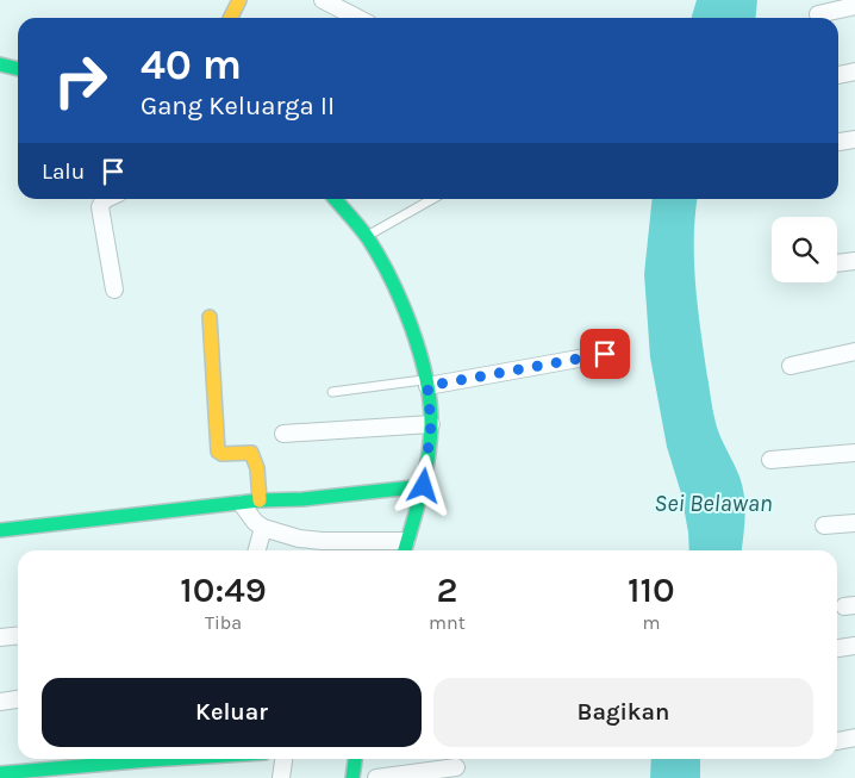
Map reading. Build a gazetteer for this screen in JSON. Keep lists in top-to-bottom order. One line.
{"water":["Sei Belawan"],"page":{"turn":["40 m","Gang Keluarga II"],"then":"Lalu","eta":["10:49","Tiba","2","mnt","110","m"],"buttons":["Keluar","Bagikan"]}}
